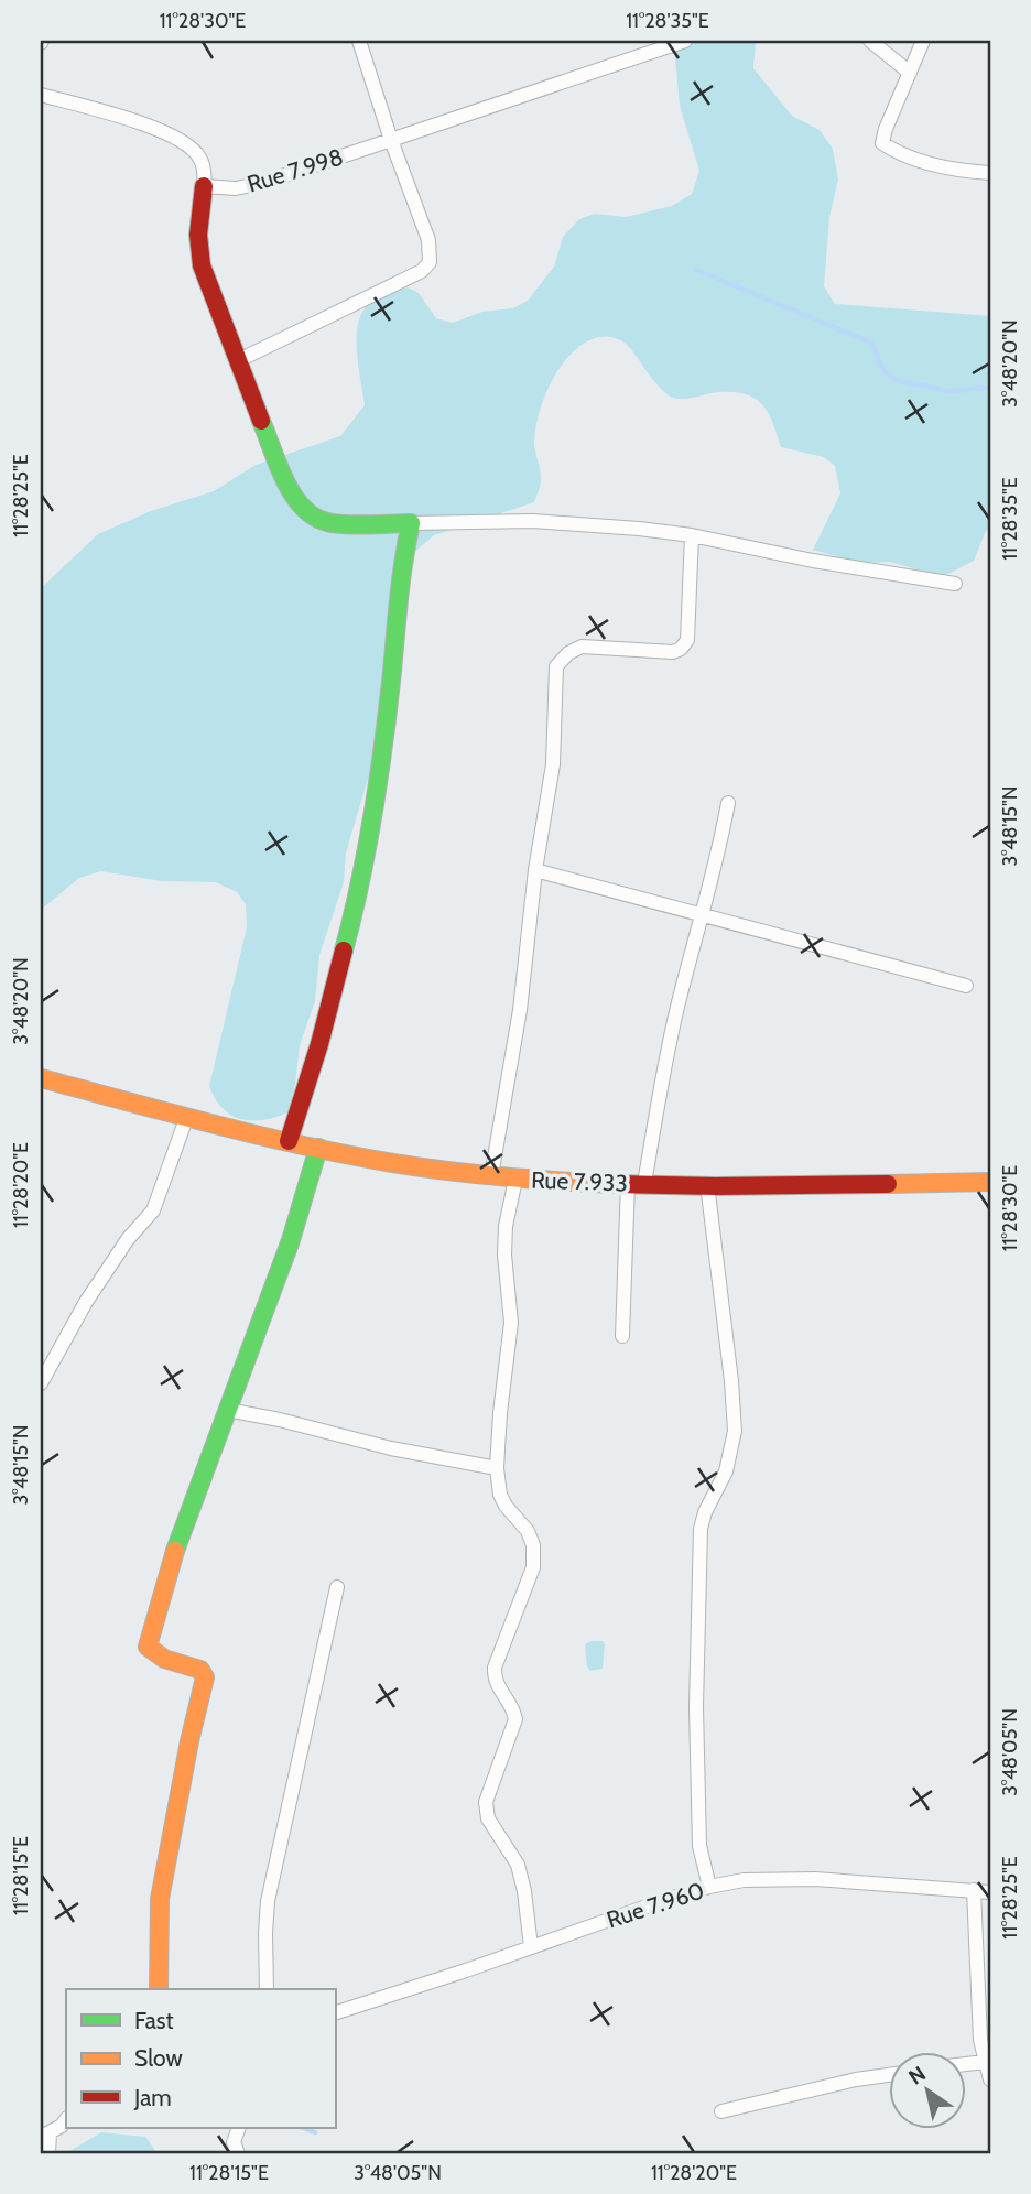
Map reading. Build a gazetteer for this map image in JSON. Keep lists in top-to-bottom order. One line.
{"streets":{"street":["Rue 7.998","Rue 7.933","Rue 7.960"]},"legend":["Fast","Slow","Jam"],"north":"top left","coordinates":["11°28'30\"E","11°28'35\"E","3°48'20\"N","11°28'25\"E","3°48'15\"N","11°28'20\"E","3°48'05\"N","11°28'15\"E"]}
